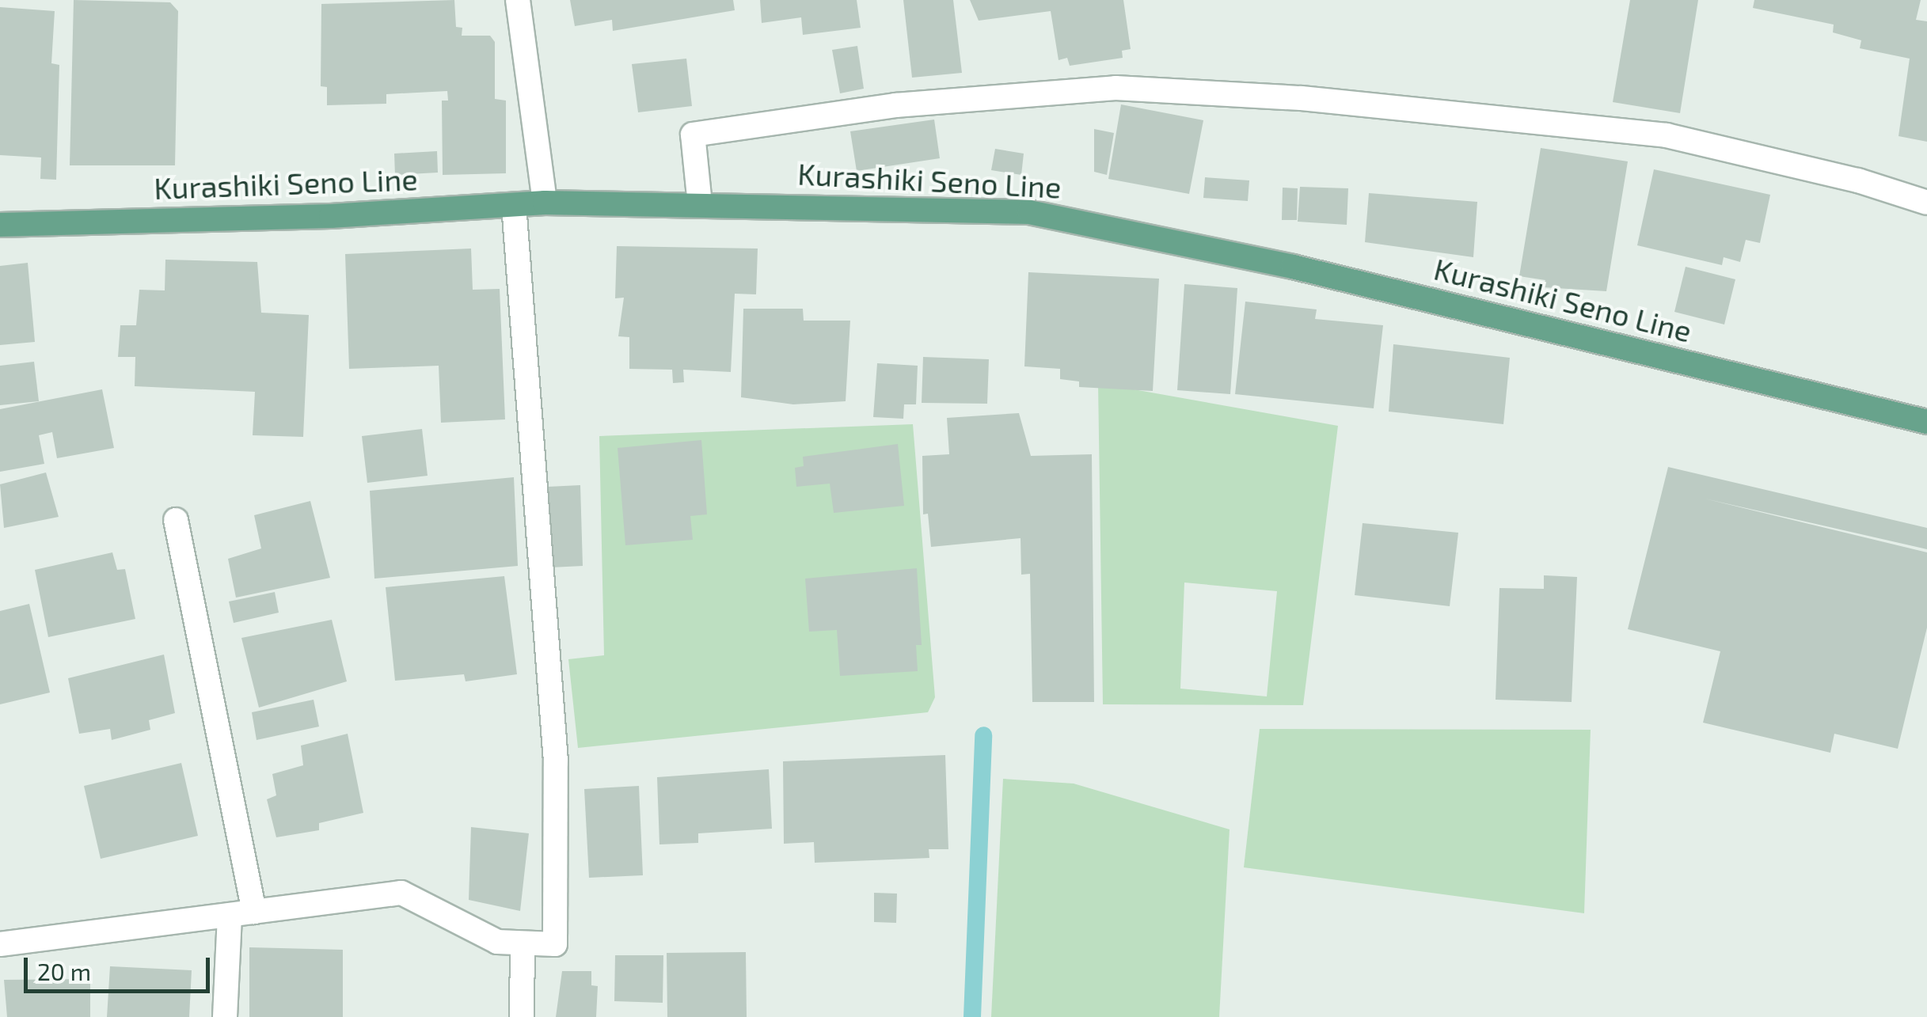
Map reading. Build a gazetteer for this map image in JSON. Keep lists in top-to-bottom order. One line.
{"streets":{"main road":["Kurashiki Seno Line"]},"scale_bar":"20 m"}
